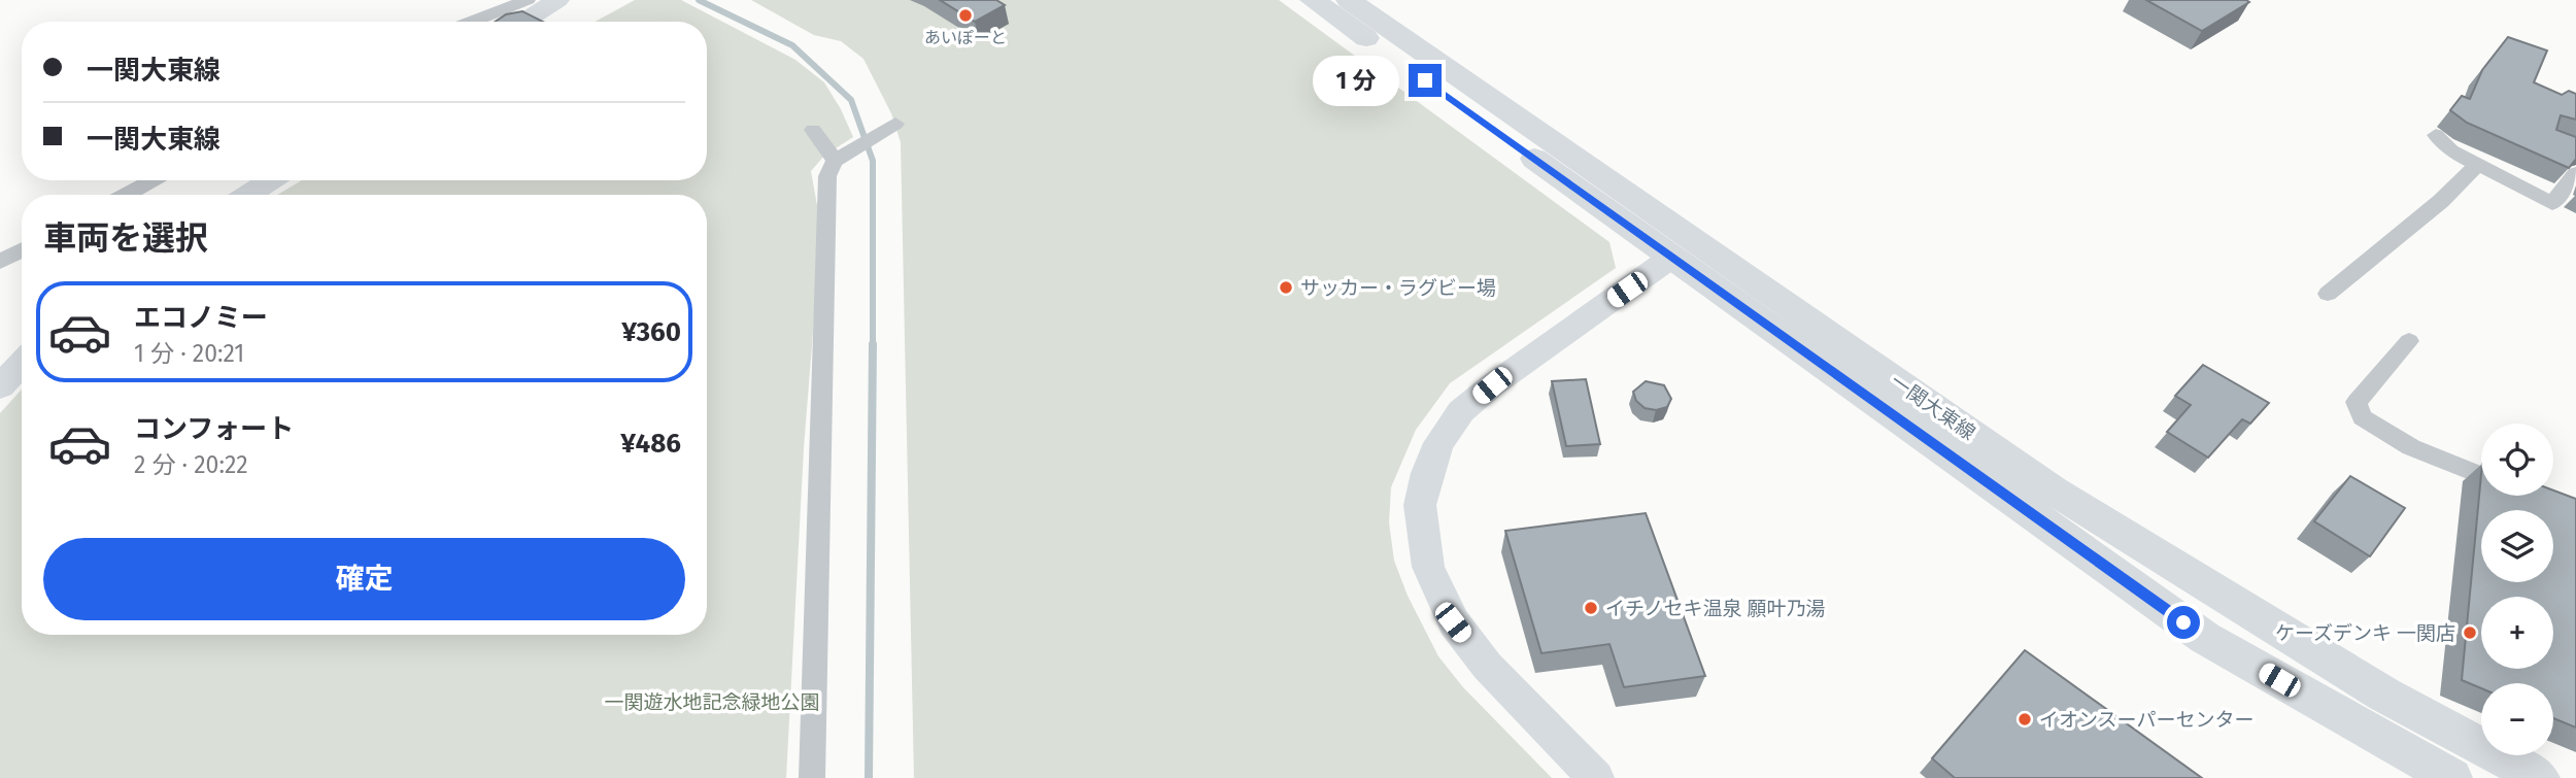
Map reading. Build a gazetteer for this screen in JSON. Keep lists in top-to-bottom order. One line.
{"streets":{"main road":["一関大東線"]},"parks":["一関遊水地記念緑地公園"],"places":["あいぽーと","サッカー・ラグビー場","イチノセキ温泉 願叶乃湯","ケーズデンキ 一関店","イオンスーパーセンター"],"page":{"banner":["一関大東線","一関大東線"],"bubble":"1 分","heading":"車両を選択","list":[{"name":"エコノミー","note":"1 分 · 20:21","value":"¥360"},{"name":"コンフォート","note":"2 分 · 20:22","value":"¥486"}],"map_buttons":["+","−"],"buttons":"確定"}}
